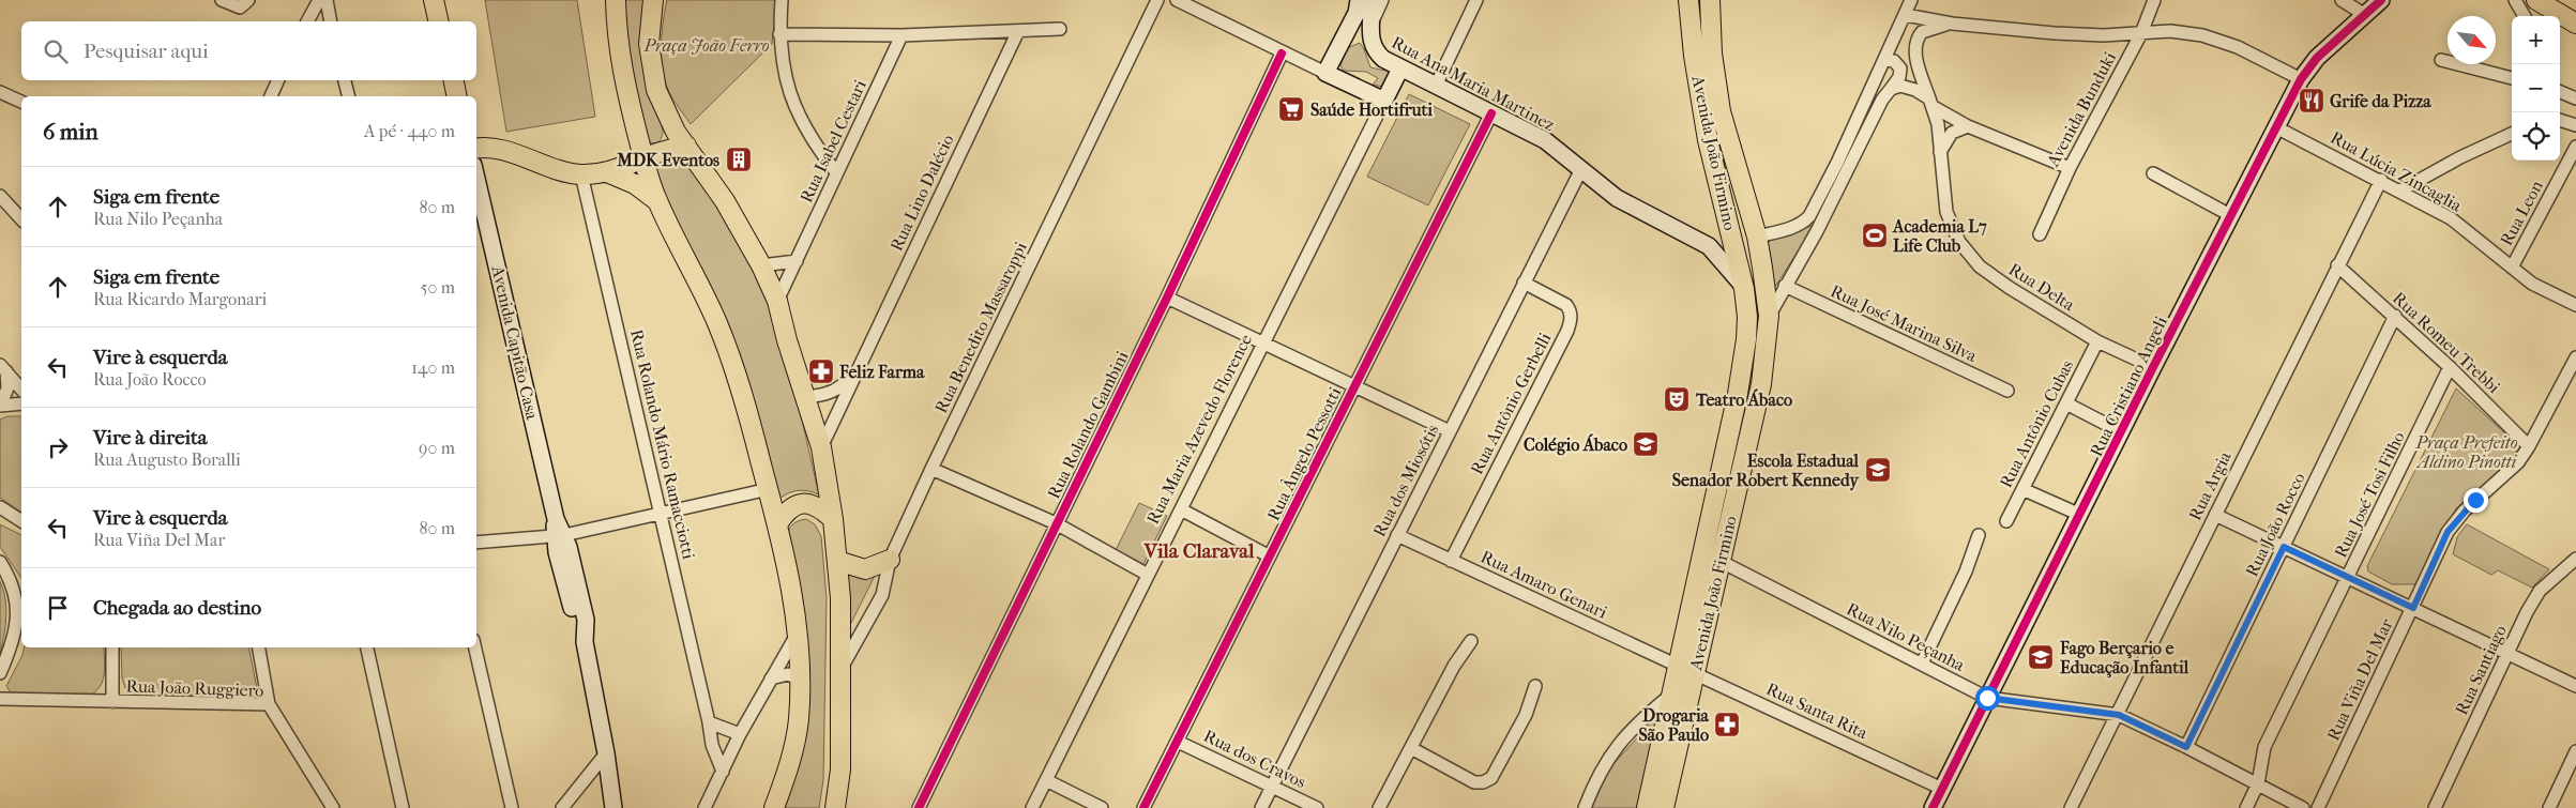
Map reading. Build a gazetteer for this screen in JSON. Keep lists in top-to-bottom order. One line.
{"streets":{"main road":["Avenida João Firmino"],"street":["Rua Ana Maria Martinez","Avenida Bunduki","Rua Isabel Cestari","Rua Lúcia Zincaglia","Rua Lino Dalécio","Rua Leon","Rua Delta","Rua José Marina Silva","Rua Benedito Massaroppi","Avenida Capitão Casa","Rua Romeu Trebbi","Rua Cristiano Angeli","Rua Antônio Gerbelli","Rua Antônio Cubas","Rua Rolando Gambini","Rua Maria Azevedo Florence","Rua Rolando Mário Ramacciotti","Rua Ângelo Pessotti","Rua dos Miosótis","Rua Argia","Rua José Tosi Filho","Rua João Rocco","Rua Amaro Genari","Rua Nilo Peçanha","Rua Santiago","Rua Viña Del Mar","Rua João Ruggiero","Rua Santa Rita","Rua dos Cravos"]},"crossings":[["Rua Ana Maria Martinez","Avenida João Firmino"],["Rua Ana Maria Martinez","Rua Maria Azevedo Florence"],["Rua Ana Maria Martinez","Rua Ângelo Pessotti"],["Rua Ana Maria Martinez","Rua dos Miosótis"],["Avenida João Firmino","Rua Amaro Genari"],["Avenida João Firmino","Rua Nilo Peçanha"],["Avenida João Firmino","Rua Santa Rita"],["Rua Lúcia Zincaglia","Rua Leon"],["Rua Lúcia Zincaglia","Rua Cristiano Angeli"],["Rua Lúcia Zincaglia","Rua Argia"],["Rua Delta","Rua Cristiano Angeli"],["Rua Delta","Rua Antônio Cubas"],["Rua Romeu Trebbi","Rua Argia"],["Rua Romeu Trebbi","Rua José Tosi Filho"],["Rua Romeu Trebbi","Rua João Rocco"],["Rua Romeu Trebbi","Rua Viña Del Mar"],["Rua Cristiano Angeli","Rua Nilo Peçanha"],["Rua Cristiano Angeli","Rua Santa Rita"],["Rua Antônio Gerbelli","Rua dos Miosótis"],["Rua Antônio Gerbelli","Rua Amaro Genari"],["Rua Ângelo Pessotti","Rua dos Cravos"],["Rua dos Miosótis","Rua Amaro Genari"],["Rua dos Miosótis","Rua dos Cravos"],["Rua Argia","Rua Nilo Peçanha"],["Rua José Tosi Filho","Rua Nilo Peçanha"],["Rua João Rocco","Rua Nilo Peçanha"],["Rua Amaro Genari","Rua Santa Rita"]],"districts":["Vila Claraval"],"parks":["Praça João Ferro","Praça Prefeito Aldino Pinotti"],"places":{"restaurant":["Grife da Pizza"],"supermarket":["Saúde Hortifruti"],"building":["MDK Eventos"],"sports":["Academia L7 Life Club"],"pharmacy":["Feliz Farma","Drogaria São Paulo"],"theatre":["Teatro Ábaco"],"school or university":["Colégio Ábaco","Escola Estadual Senador Robert Kennedy","Fago Berçario e Educação Infantil"]},"north":"bottom right","page":{"map_buttons":["+","−"],"search":"Pesquisar aqui","heading":["6 min","A pé · 440 m"],"list":[["Siga em frente","Rua Nilo Peçanha","80 m"],["Siga em frente","Rua Ricardo Margonari","50 m"],["Vire à esquerda","Rua João Rocco","140 m"],["Vire à direita","Rua Augusto Boralli","90 m"],["Vire à esquerda","Rua Viña Del Mar","80 m"],"Chegada ao destino"]}}
